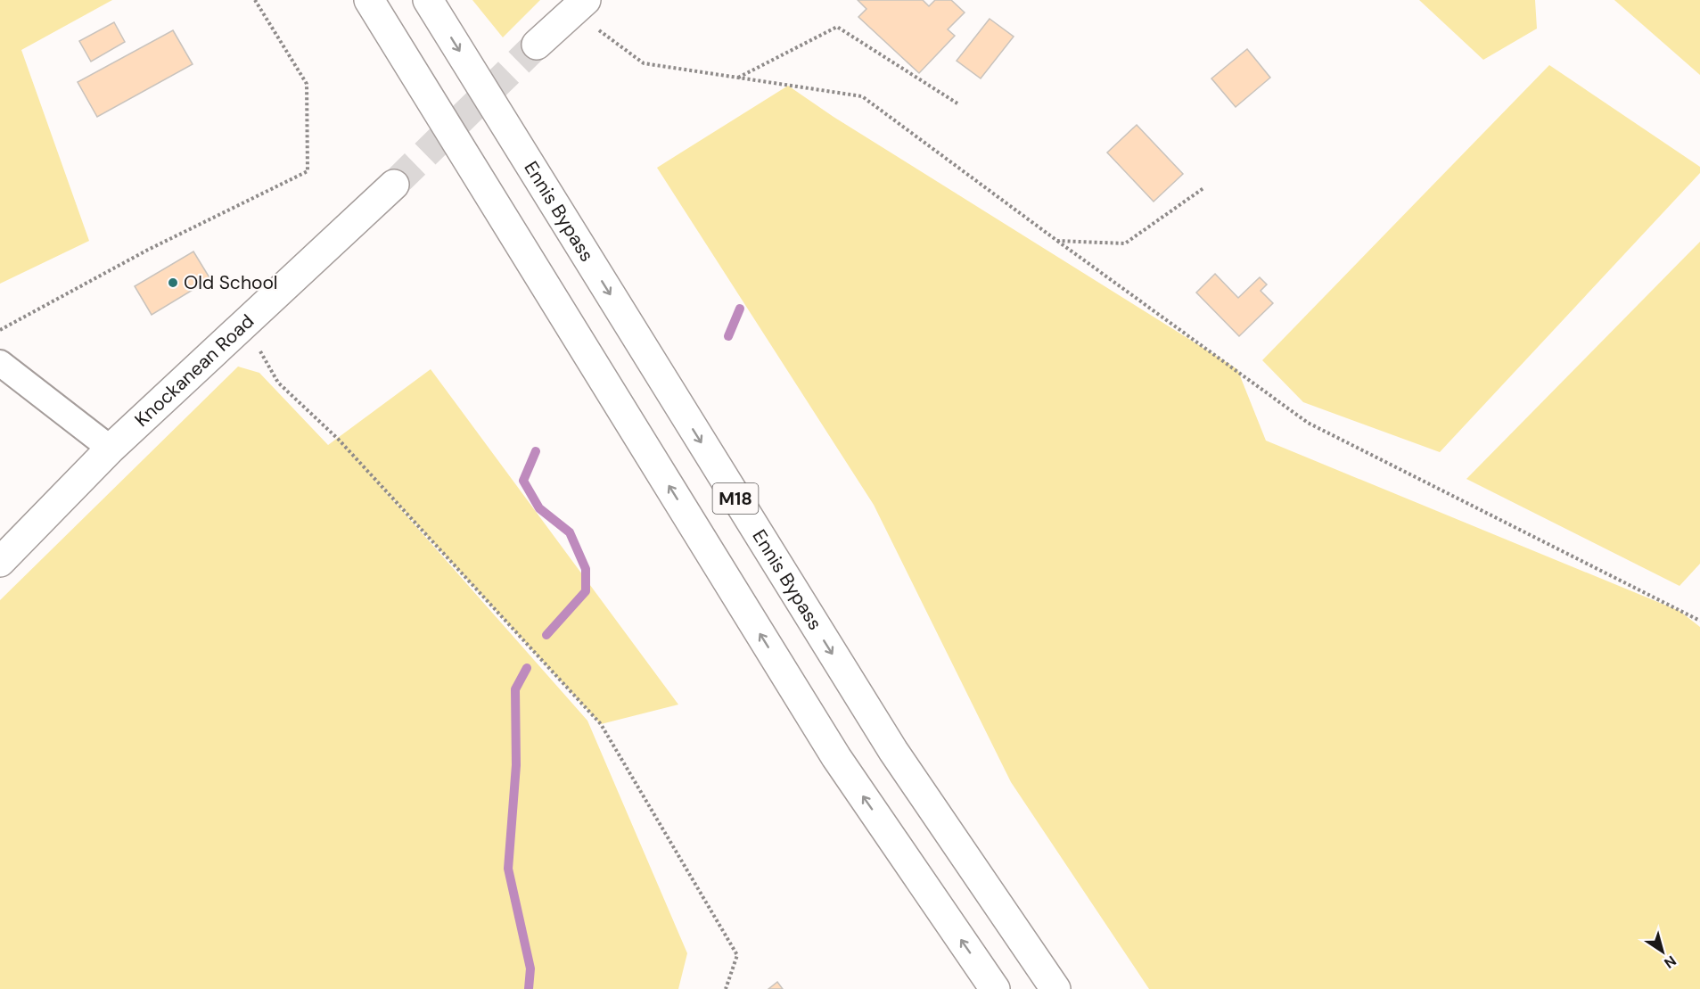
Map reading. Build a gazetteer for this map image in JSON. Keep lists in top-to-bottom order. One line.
{"streets":{"main road":["Ennis Bypass","Knockanean Road","M18"]},"places":["Old School"],"north":"bottom right"}
